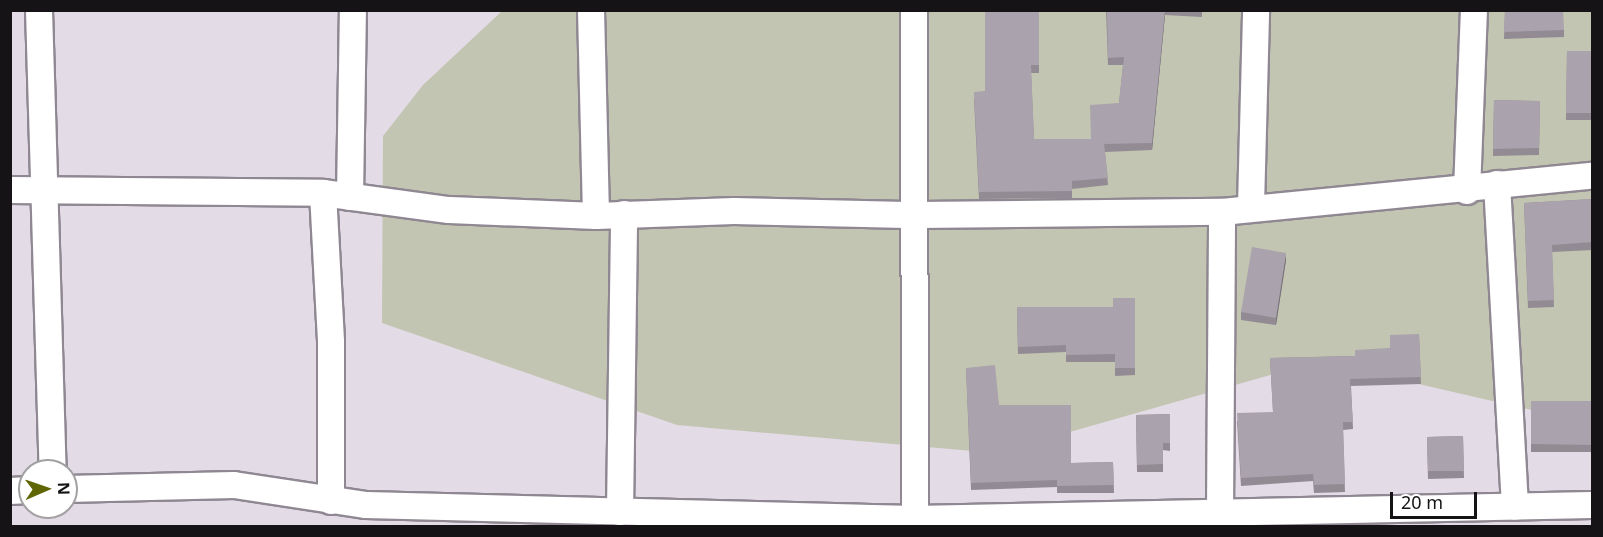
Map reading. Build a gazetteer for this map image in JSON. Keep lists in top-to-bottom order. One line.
{"scale_bar":"20 m","north":"right"}
